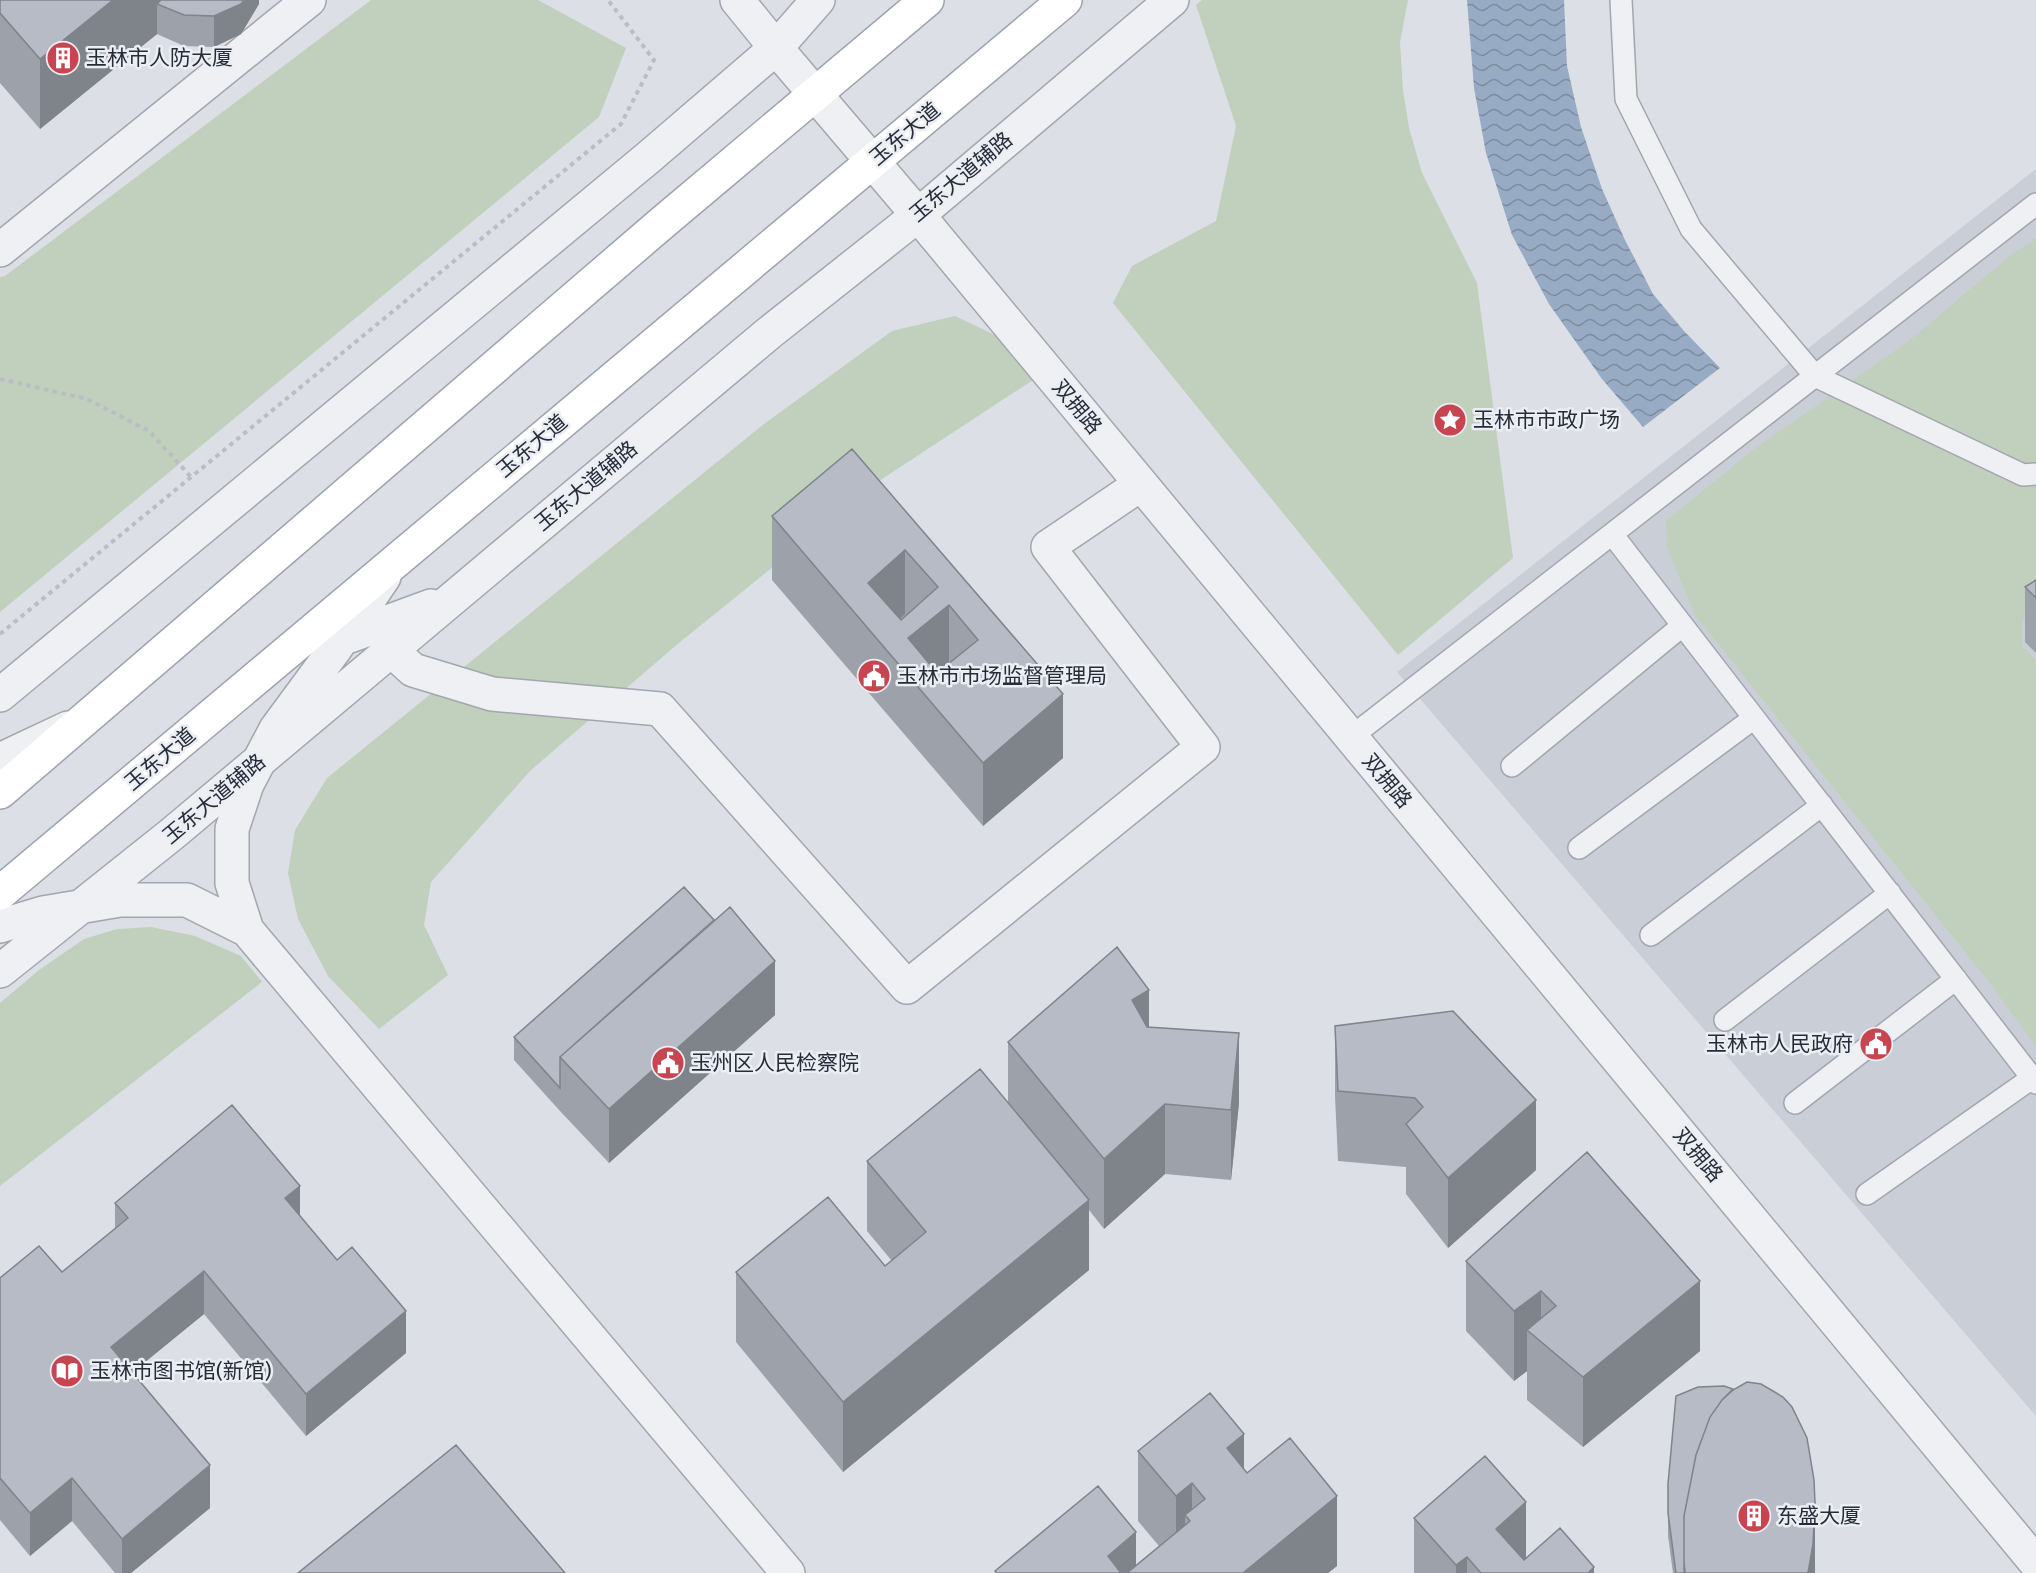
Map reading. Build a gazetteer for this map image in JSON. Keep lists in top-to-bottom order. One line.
{"streets":{"main road":["玉东大道"],"street":["玉东大道辅路","双拥路"]},"crossings":[["玉东大道","双拥路"],["玉东大道辅路","双拥路"]],"places":{"building":["玉林市人防大厦","东盛大厦"],"place":["玉林市市政广场"],"public building":["玉林市市场监督管理局","玉林市人民政府","玉州区人民检察院"],"library":["玉林市图书馆(新馆)"]}}
